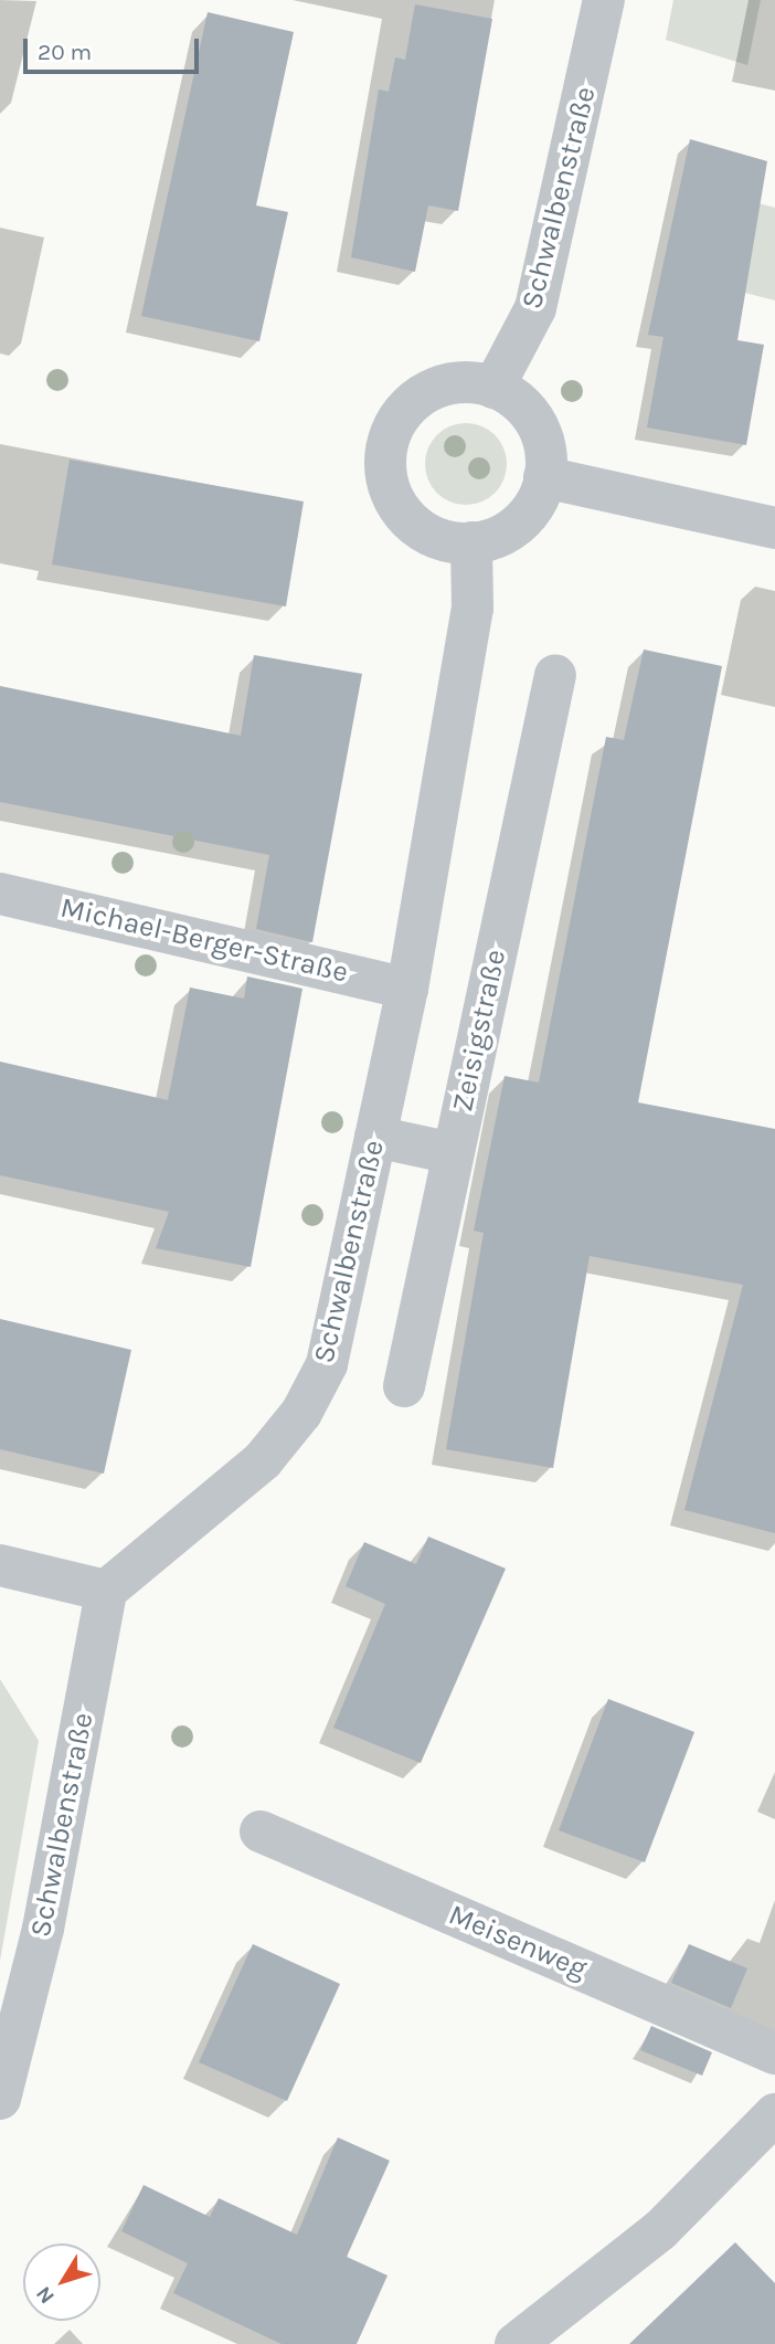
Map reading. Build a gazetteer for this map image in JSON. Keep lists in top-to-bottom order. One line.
{"streets":{"street":["Schwalbenstraße","Michael-Berger-Straße","Zeisigstraße","Meisenweg"]},"crossings":[["Schwalbenstraße","Michael-Berger-Straße"]],"scale_bar":"20 m","north":"bottom left"}
